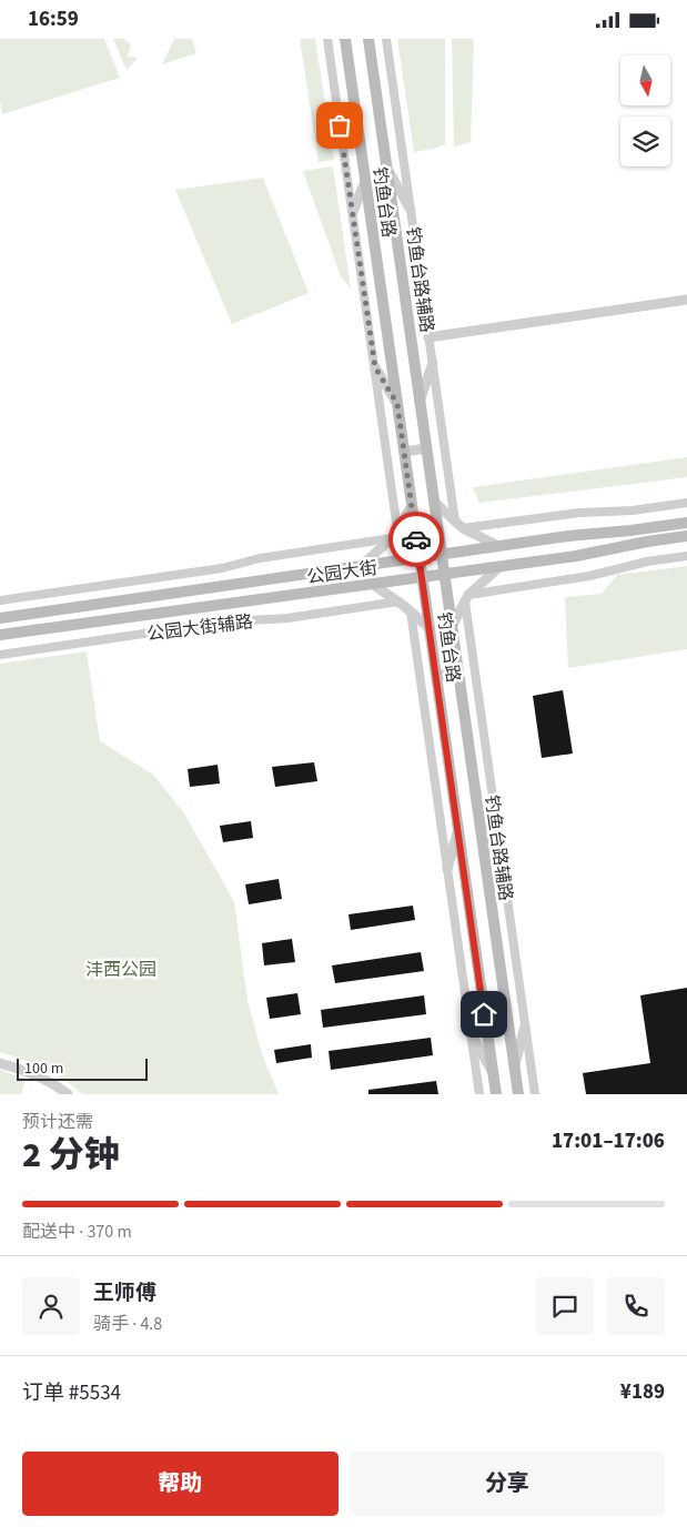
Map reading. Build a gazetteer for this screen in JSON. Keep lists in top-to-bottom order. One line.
{"streets":{"main road":["钓鱼台路","公园大街"],"street":["钓鱼台路辅路","公园大街辅路"]},"crossings":[["钓鱼台路","公园大街"]],"parks":["沣西公园"],"scale_bar":"100 m","north":"bottom","page":{"status":"16:59","scale":"100 m","heading":["2 分钟","预计还需","17:01–17:06"],"panel":["王师傅","骑手 · 4.8","订单 #5534","¥189"],"bar":"配送中 · 370 m","buttons":["帮助","分享"]}}
